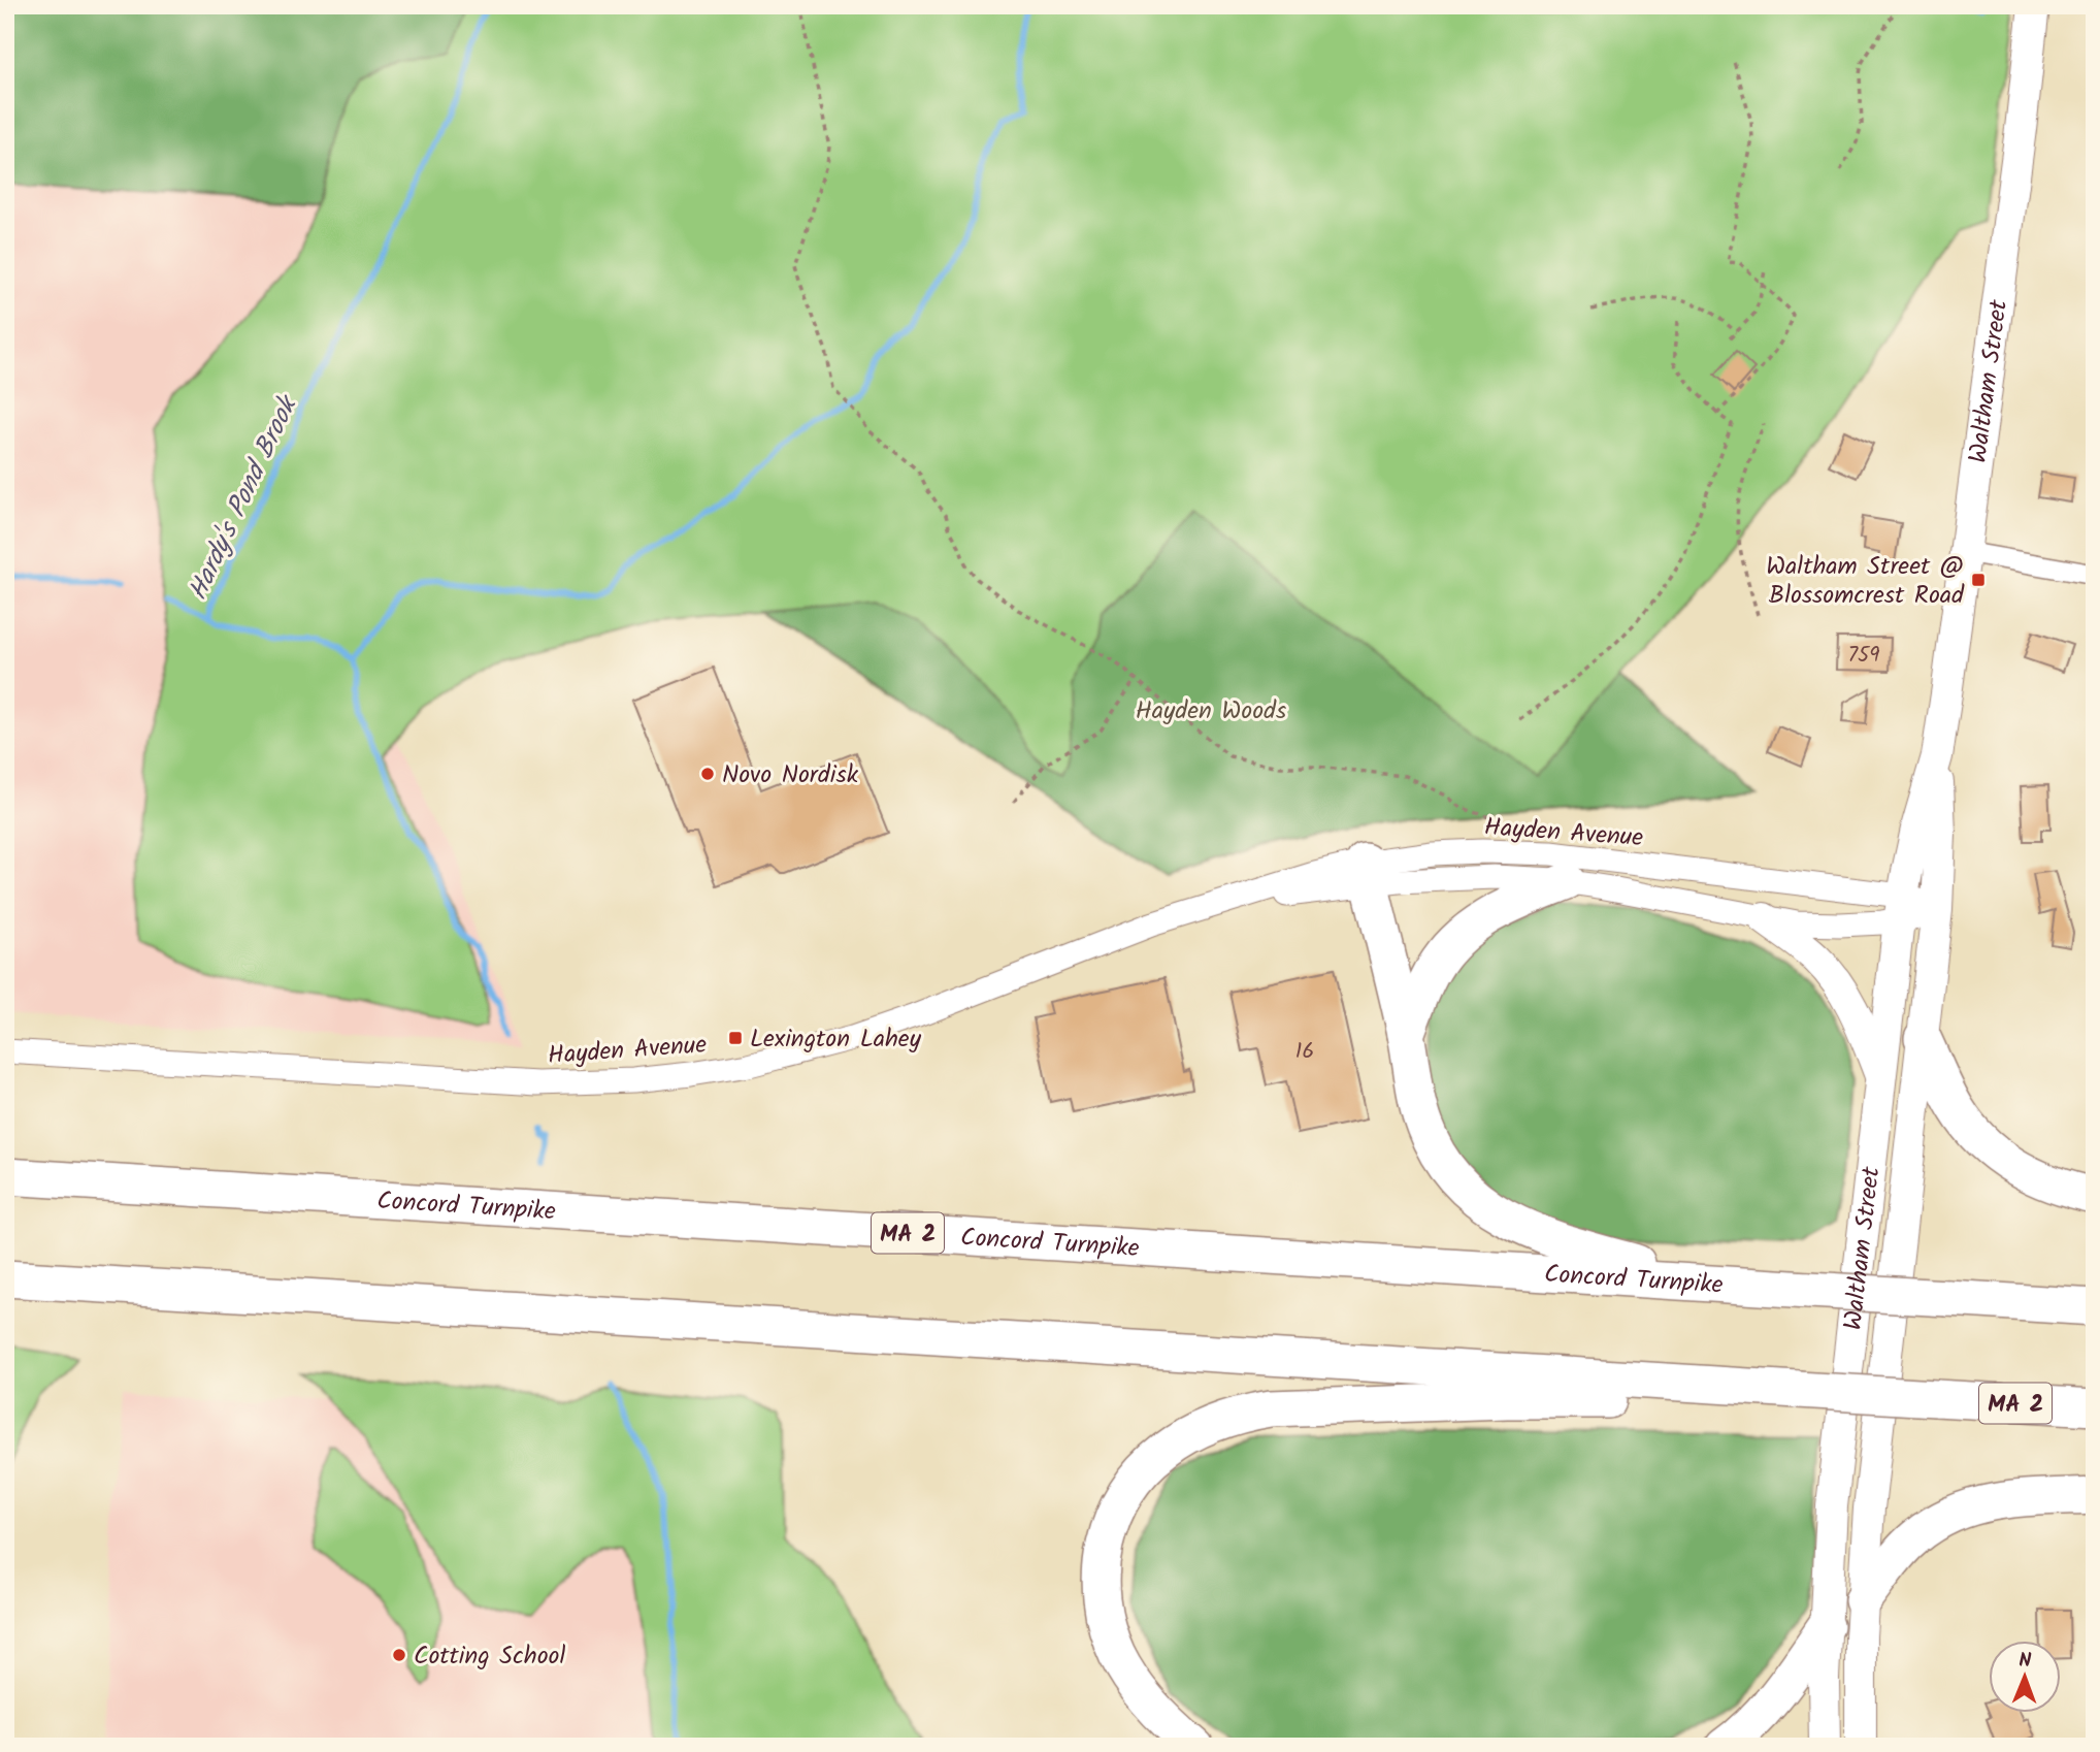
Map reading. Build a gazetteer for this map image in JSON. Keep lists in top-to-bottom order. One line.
{"streets":{"highway":["Concord Turnpike","MA 2"],"main road":["Waltham Street"],"street":["Hayden Avenue"]},"crossings":[["Waltham Street","Hayden Avenue"]],"water":["Hardy's Pond Brook"],"parks":["Hayden Woods"],"places":{"transit":["Waltham Street @ Blossomcrest Road","Lexington Lahey"],"other":["Novo Nordisk","Cotting School"]},"house_numbers":["759","16"],"north":"top"}
